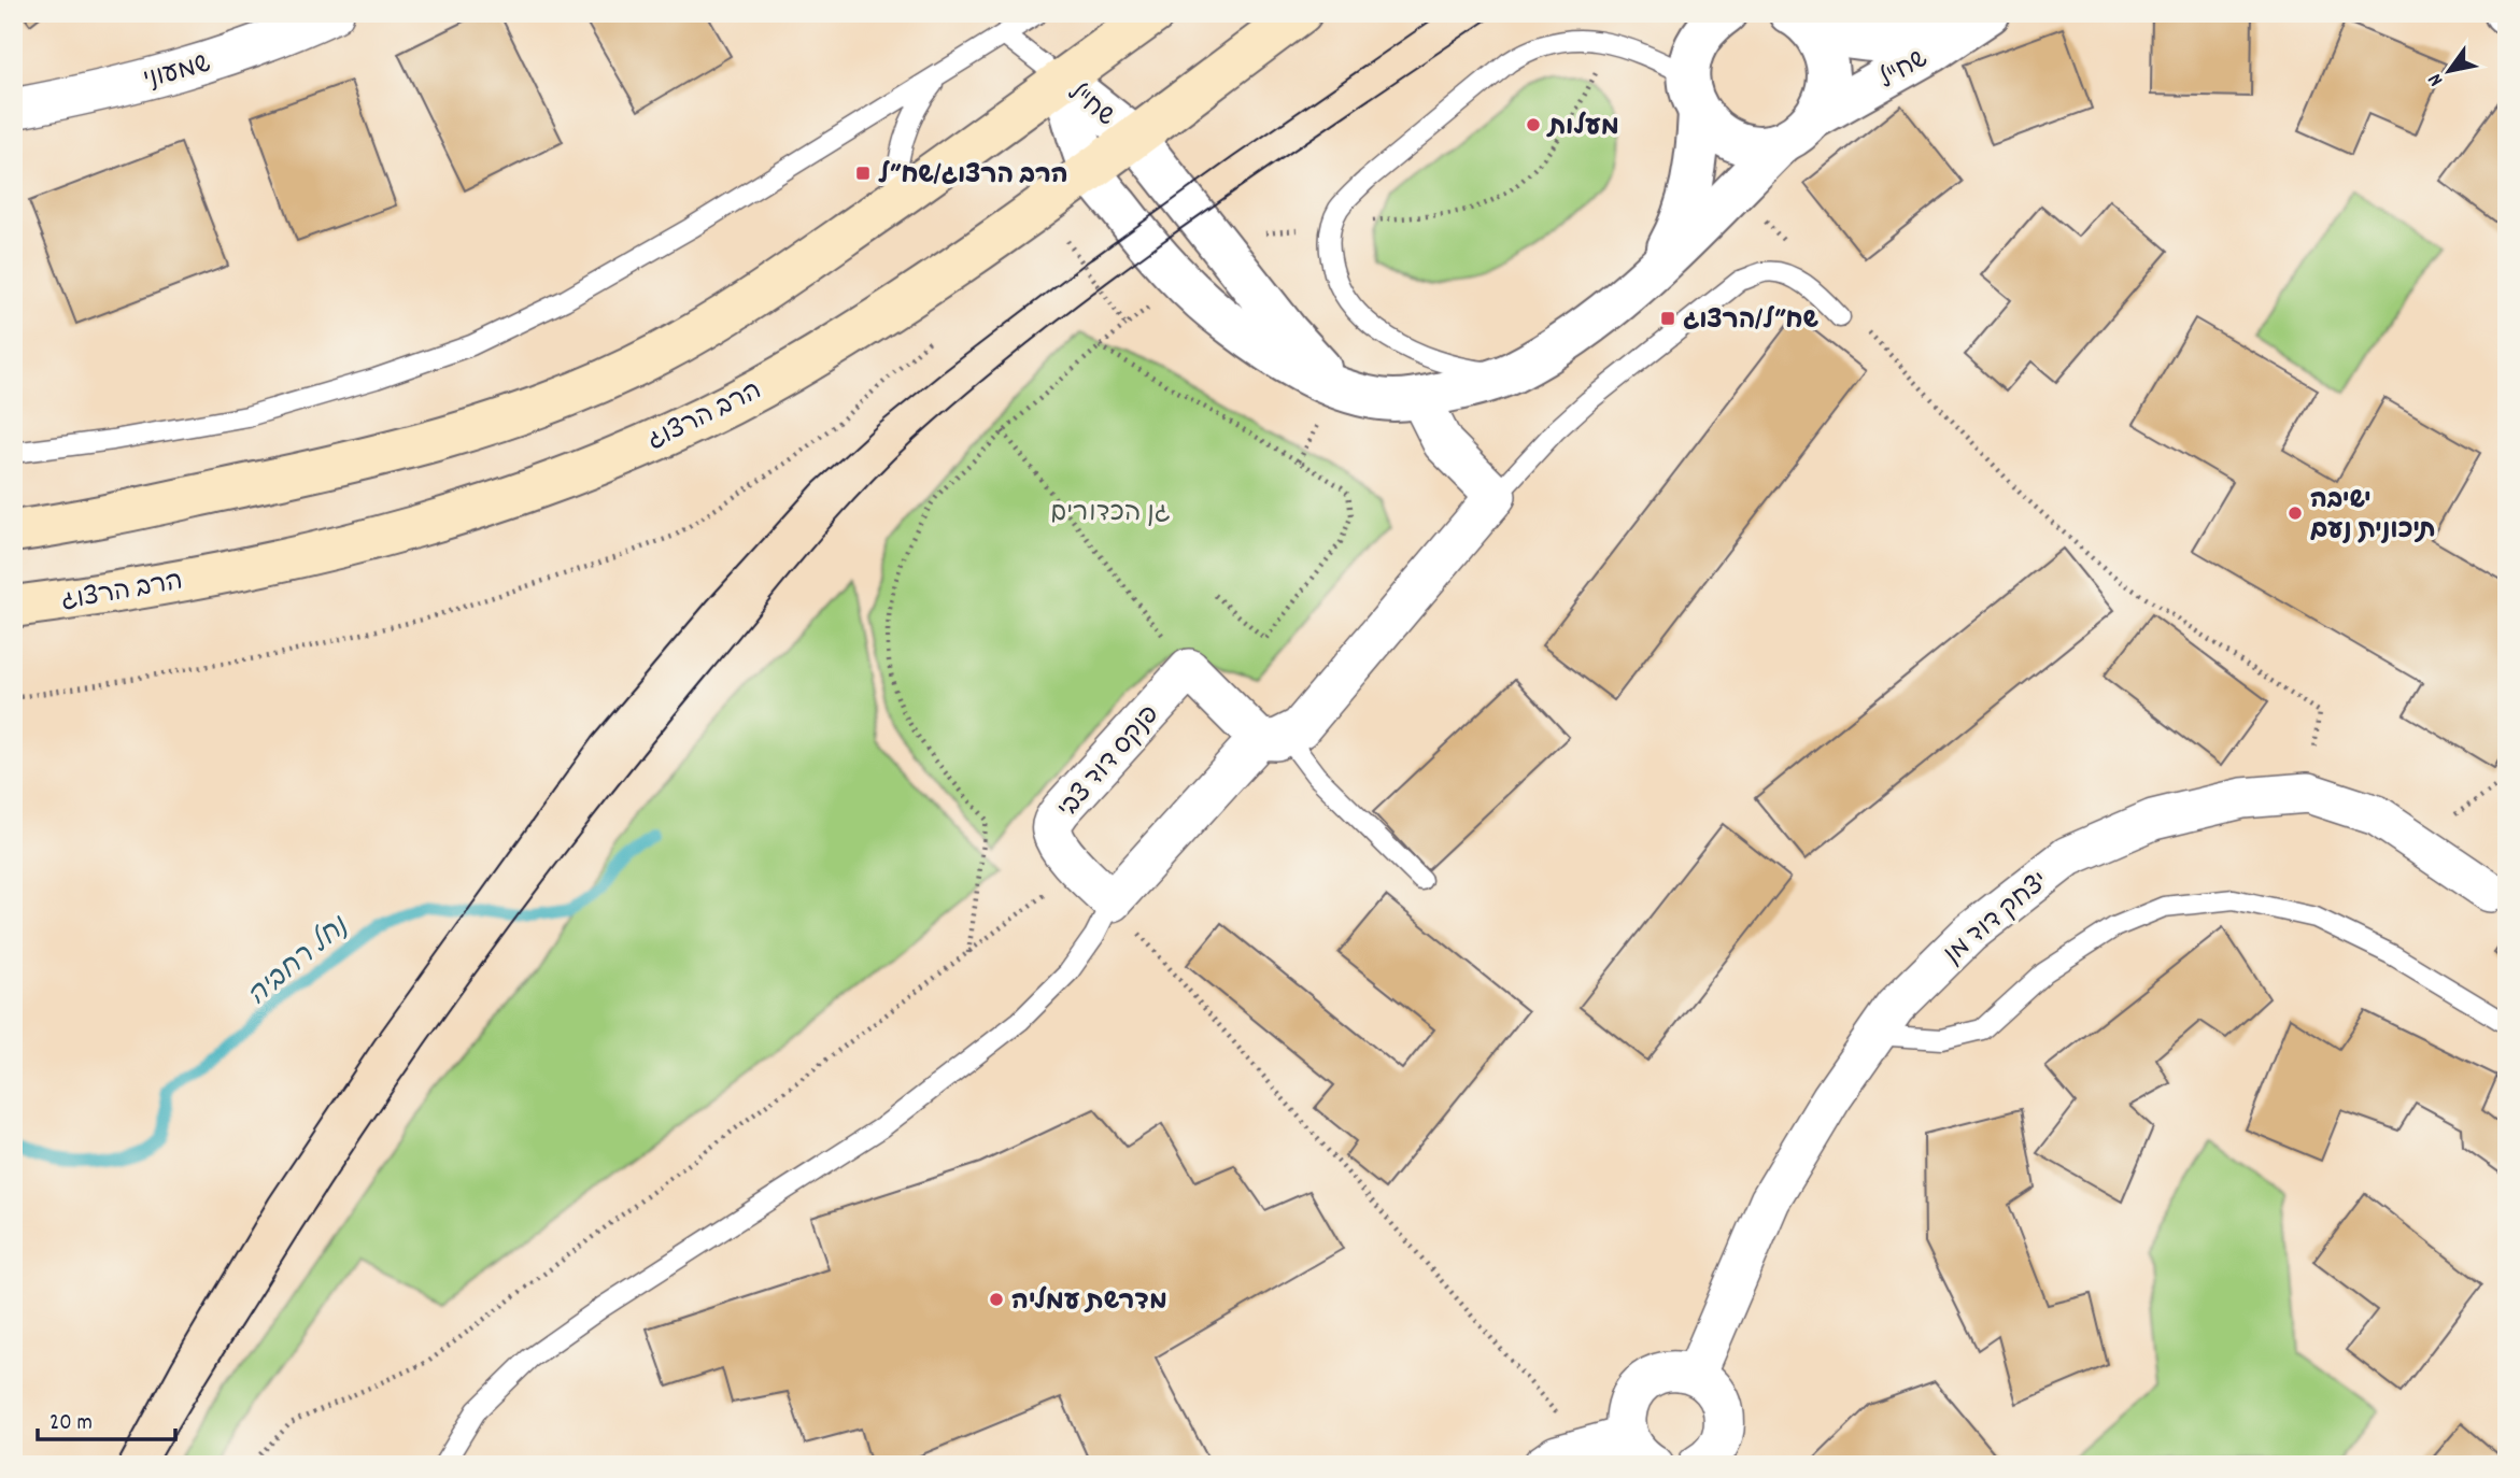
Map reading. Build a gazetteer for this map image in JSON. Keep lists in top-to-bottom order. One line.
{"streets":{"main road":["הרב הרצוג"],"street":["שח\"ל","שמעוני","פנקס דוד צבי","יצחק דוד מן"]},"crossings":[["שח\"ל","הרב הרצוג"]],"water":["נחל רחביה"],"parks":["גן הכדורים"],"places":{"other":["מעלות","ישיבה תיכונית נעם","מדרשת עמליה"],"transit":["הרב הרצוג/שח״ל","שח״ל/הרצוג"]},"scale_bar":"20 m","north":"bottom left"}
